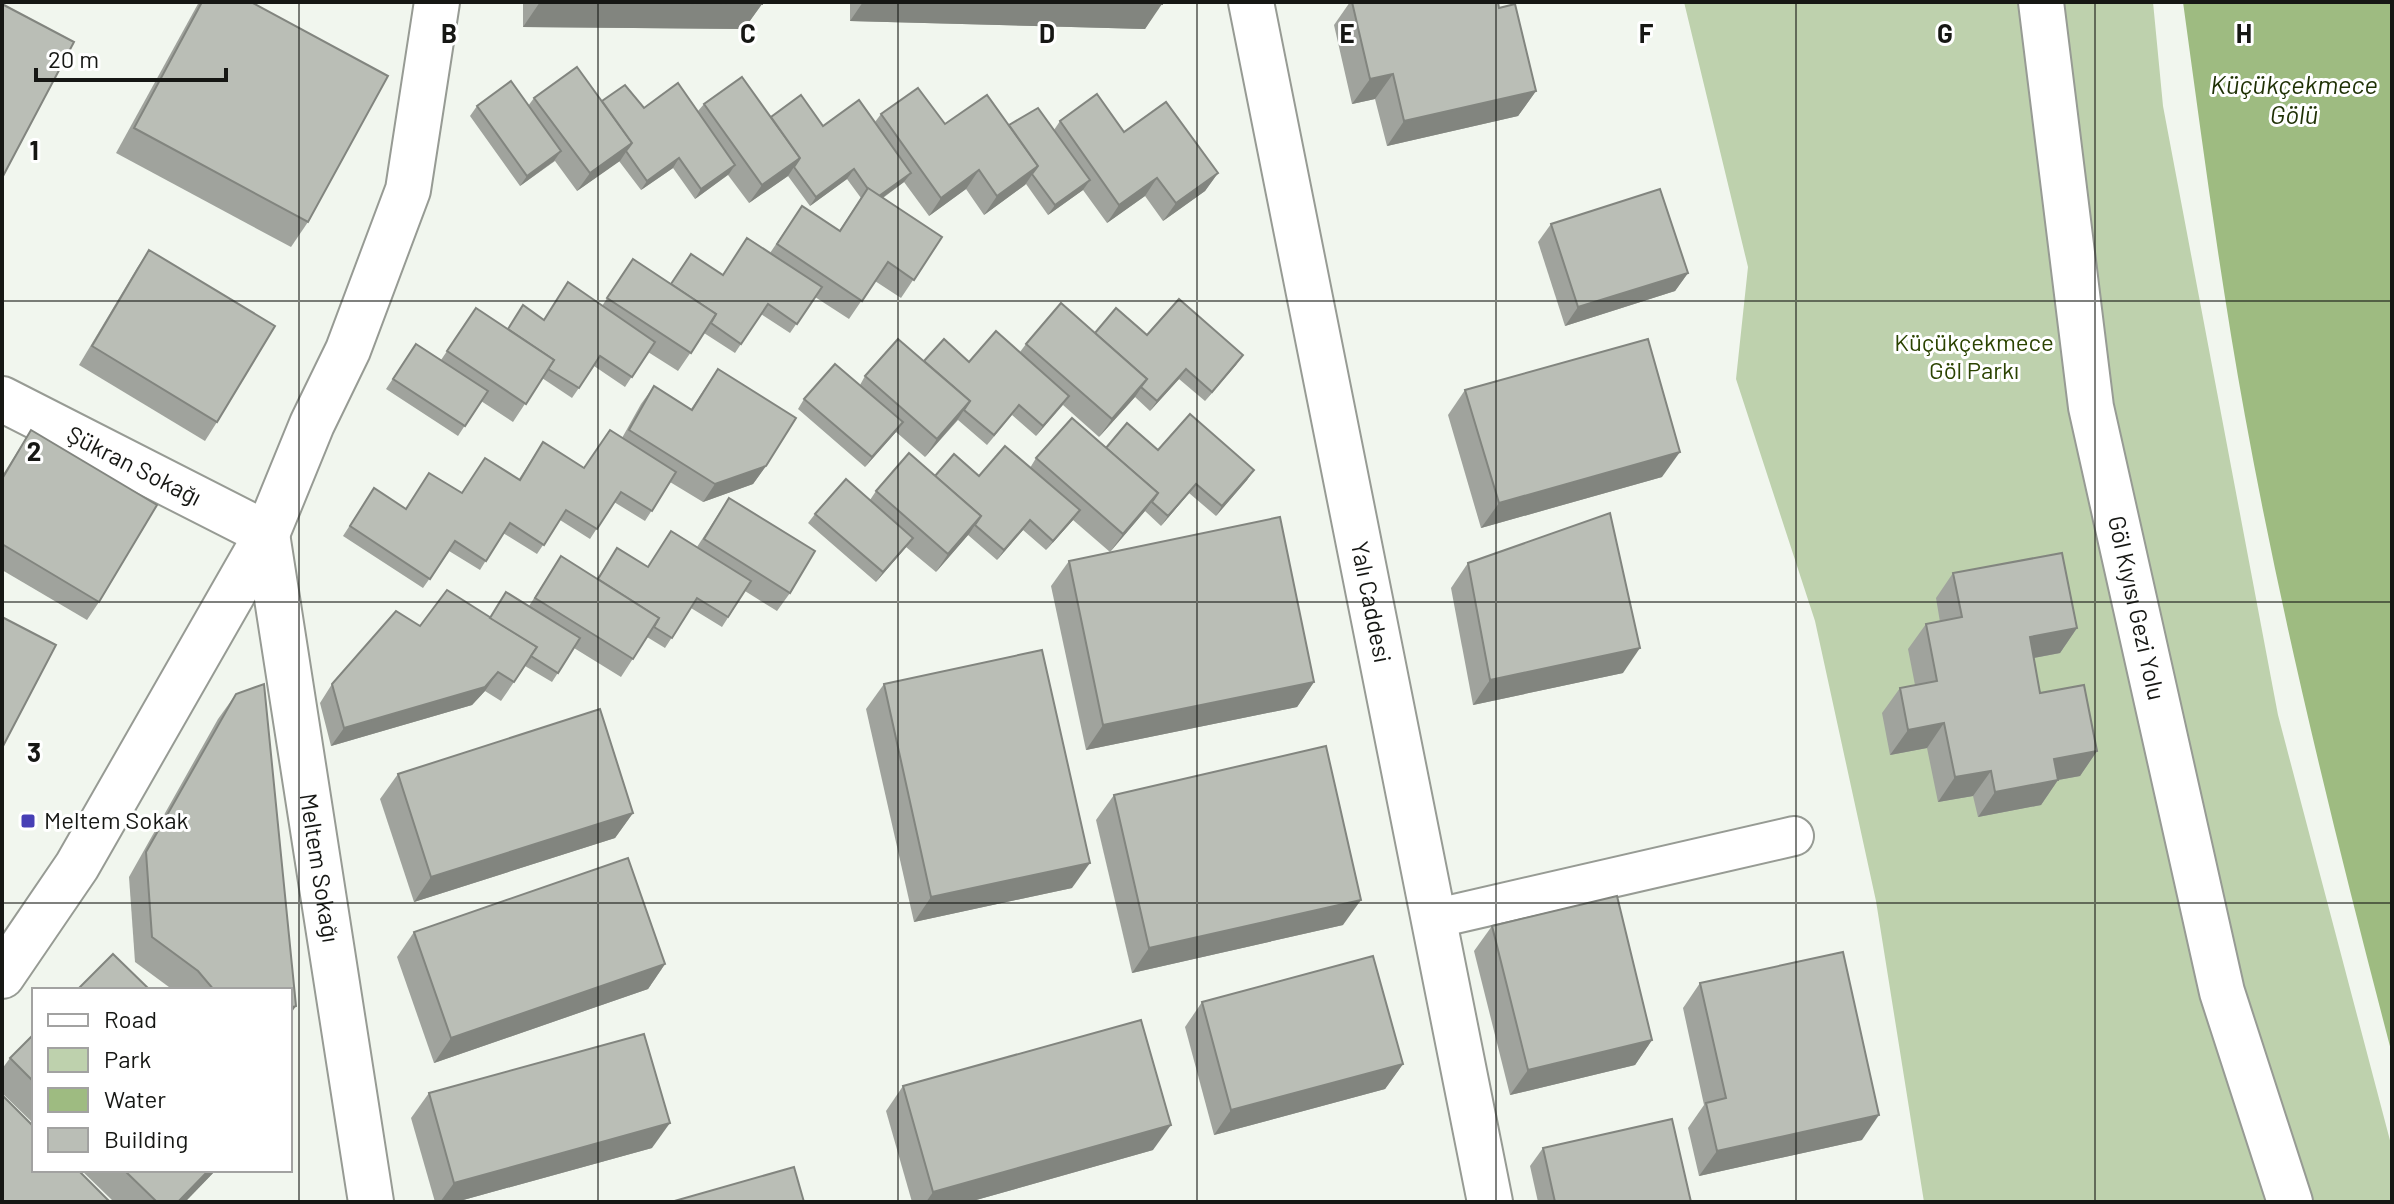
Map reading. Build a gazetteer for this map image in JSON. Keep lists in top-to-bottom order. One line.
{"streets":{"street":["Şükran Sokağı","Yalı Caddesi","Göl Kıyısı Gezi Yolu","Meltem Sokağı"]},"crossings":[["Şükran Sokağı","Meltem Sokağı"]],"water":["Küçükçekmece Gölü"],"parks":["Küçükçekmece Göl Parkı"],"places":{"transit":["Meltem Sokak"]},"legend":["Road","Park","Water","Building"],"scale_bar":"20 m","grid":{"columns":["B","C","D","E","F","G","H"],"rows":["1","2","3"]}}
